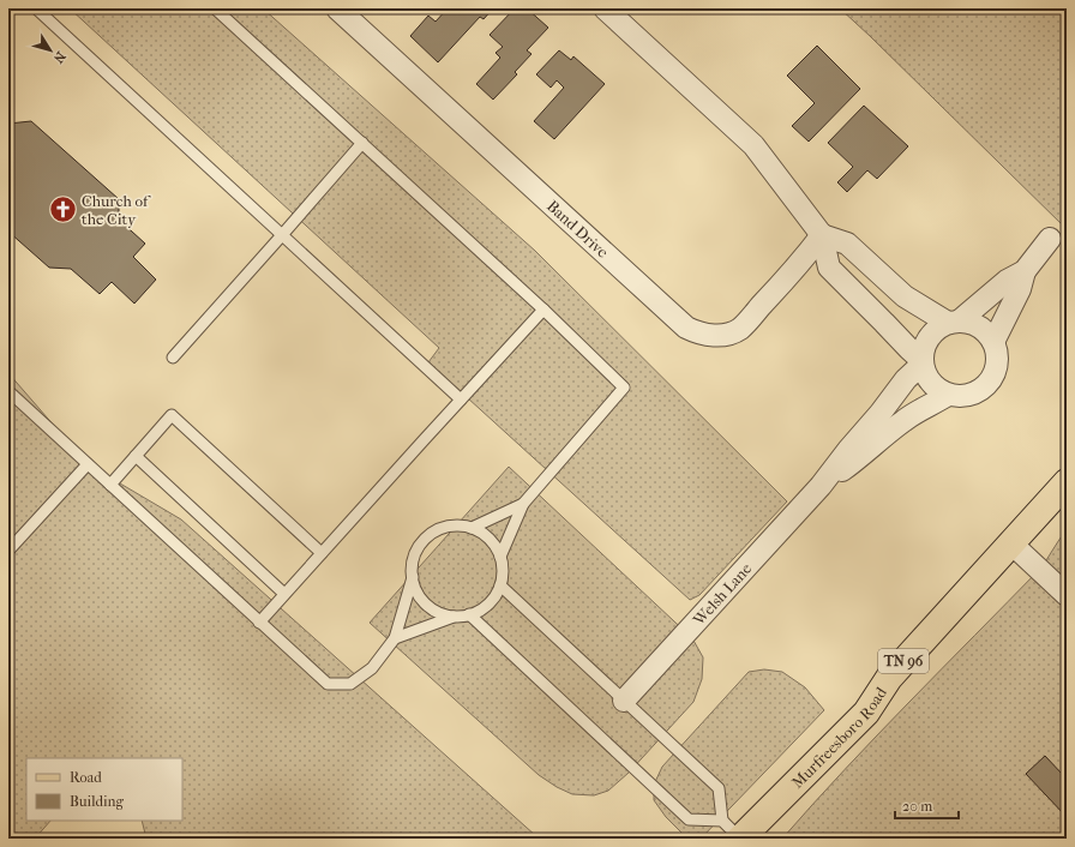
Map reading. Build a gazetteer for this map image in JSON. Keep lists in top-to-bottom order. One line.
{"streets":{"main road":["TN 96","Murfreesboro Road"],"street":["Band Drive","Welsh Lane"]},"places":{"church":["Church of the City"]},"legend":["Road","Building"],"scale_bar":"20 m","north":"bottom right"}
